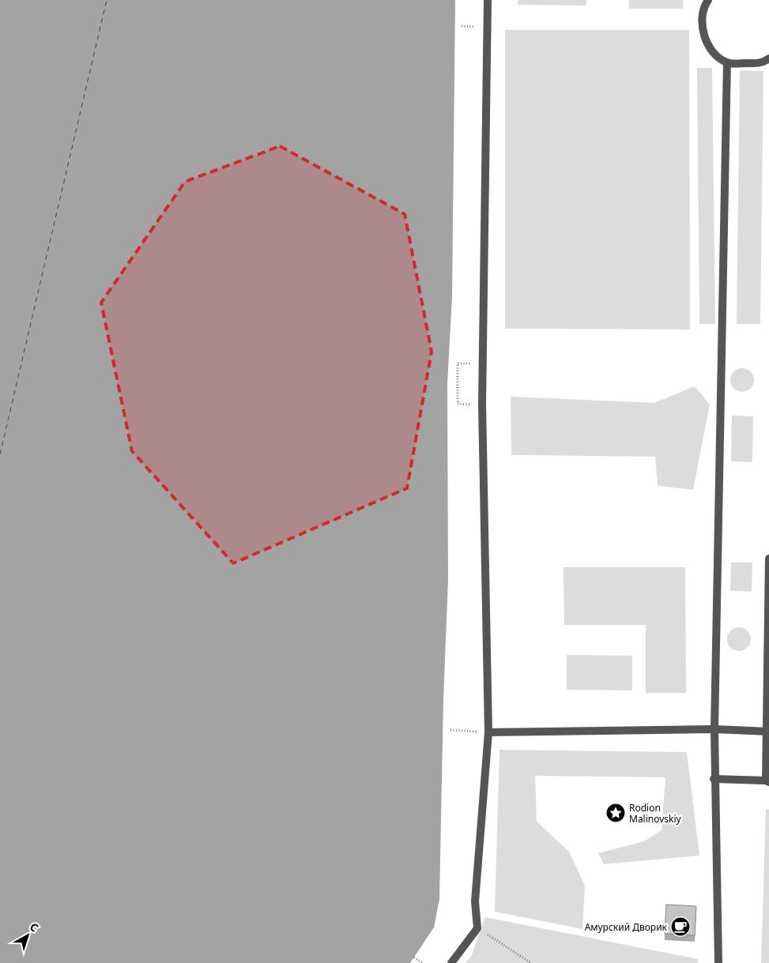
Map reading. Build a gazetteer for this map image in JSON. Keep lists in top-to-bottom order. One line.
{"places":{"place":["Rodion Malinovskiy"],"cafe":["Амурский Дворик"]},"north":"top right"}
